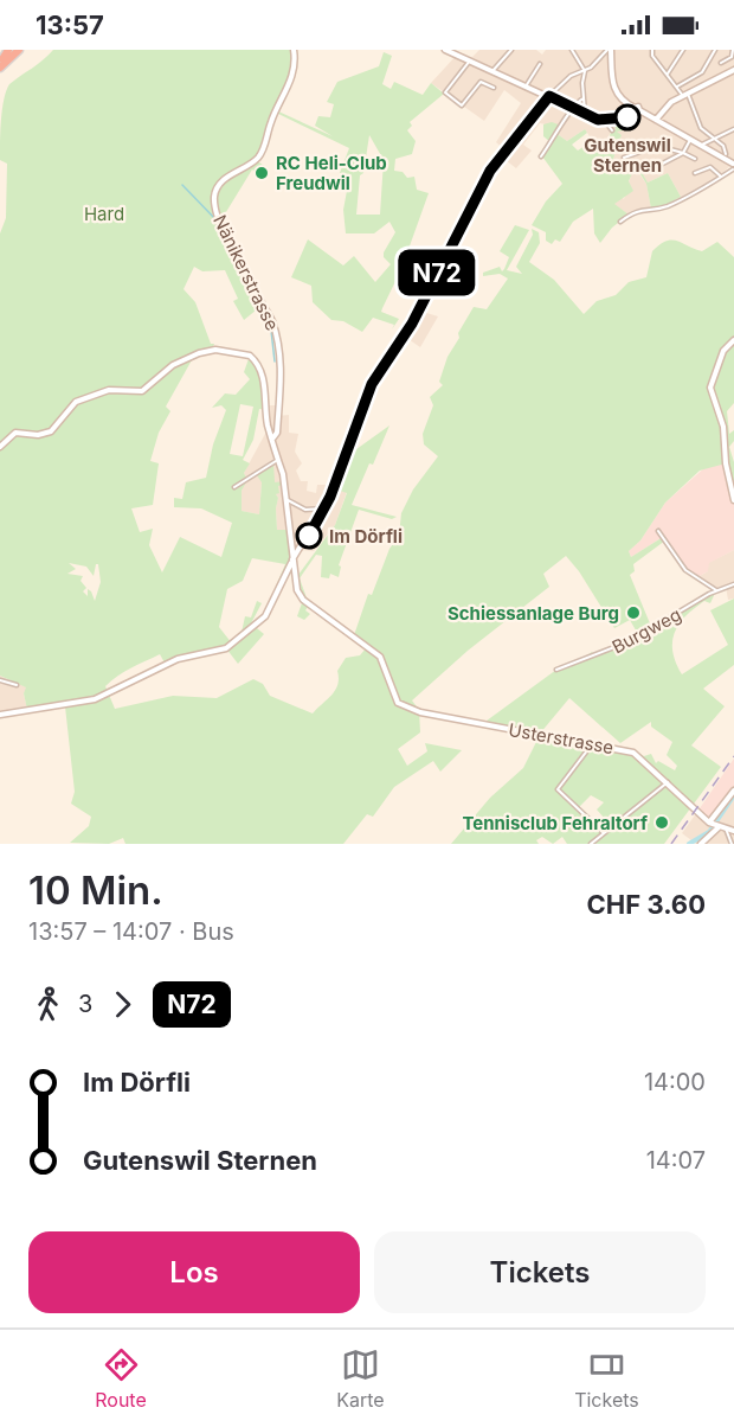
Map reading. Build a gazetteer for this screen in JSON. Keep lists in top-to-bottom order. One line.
{"streets":{"street":["Nänikerstrasse","Burgweg","Usterstrasse"]},"parks":["Hard"],"places":["Gutenswil Sternen","RC Heli-Club Freudwil","Im Dörfli","Schiessanlage Burg","Tennisclub Fehraltorf"],"lines":["bus line N72"],"page":{"status":"13:57","on_map":"N72","heading":["10 Min.","13:57 – 14:07 · Bus","CHF 3.60"],"legs":["3","N72"],"list":[{"name":"Im Dörfli","value":"14:00"},{"name":"Gutenswil Sternen","value":"14:07"}],"buttons":["Los","Tickets"],"tabs":["Route","Karte","Tickets"]}}
